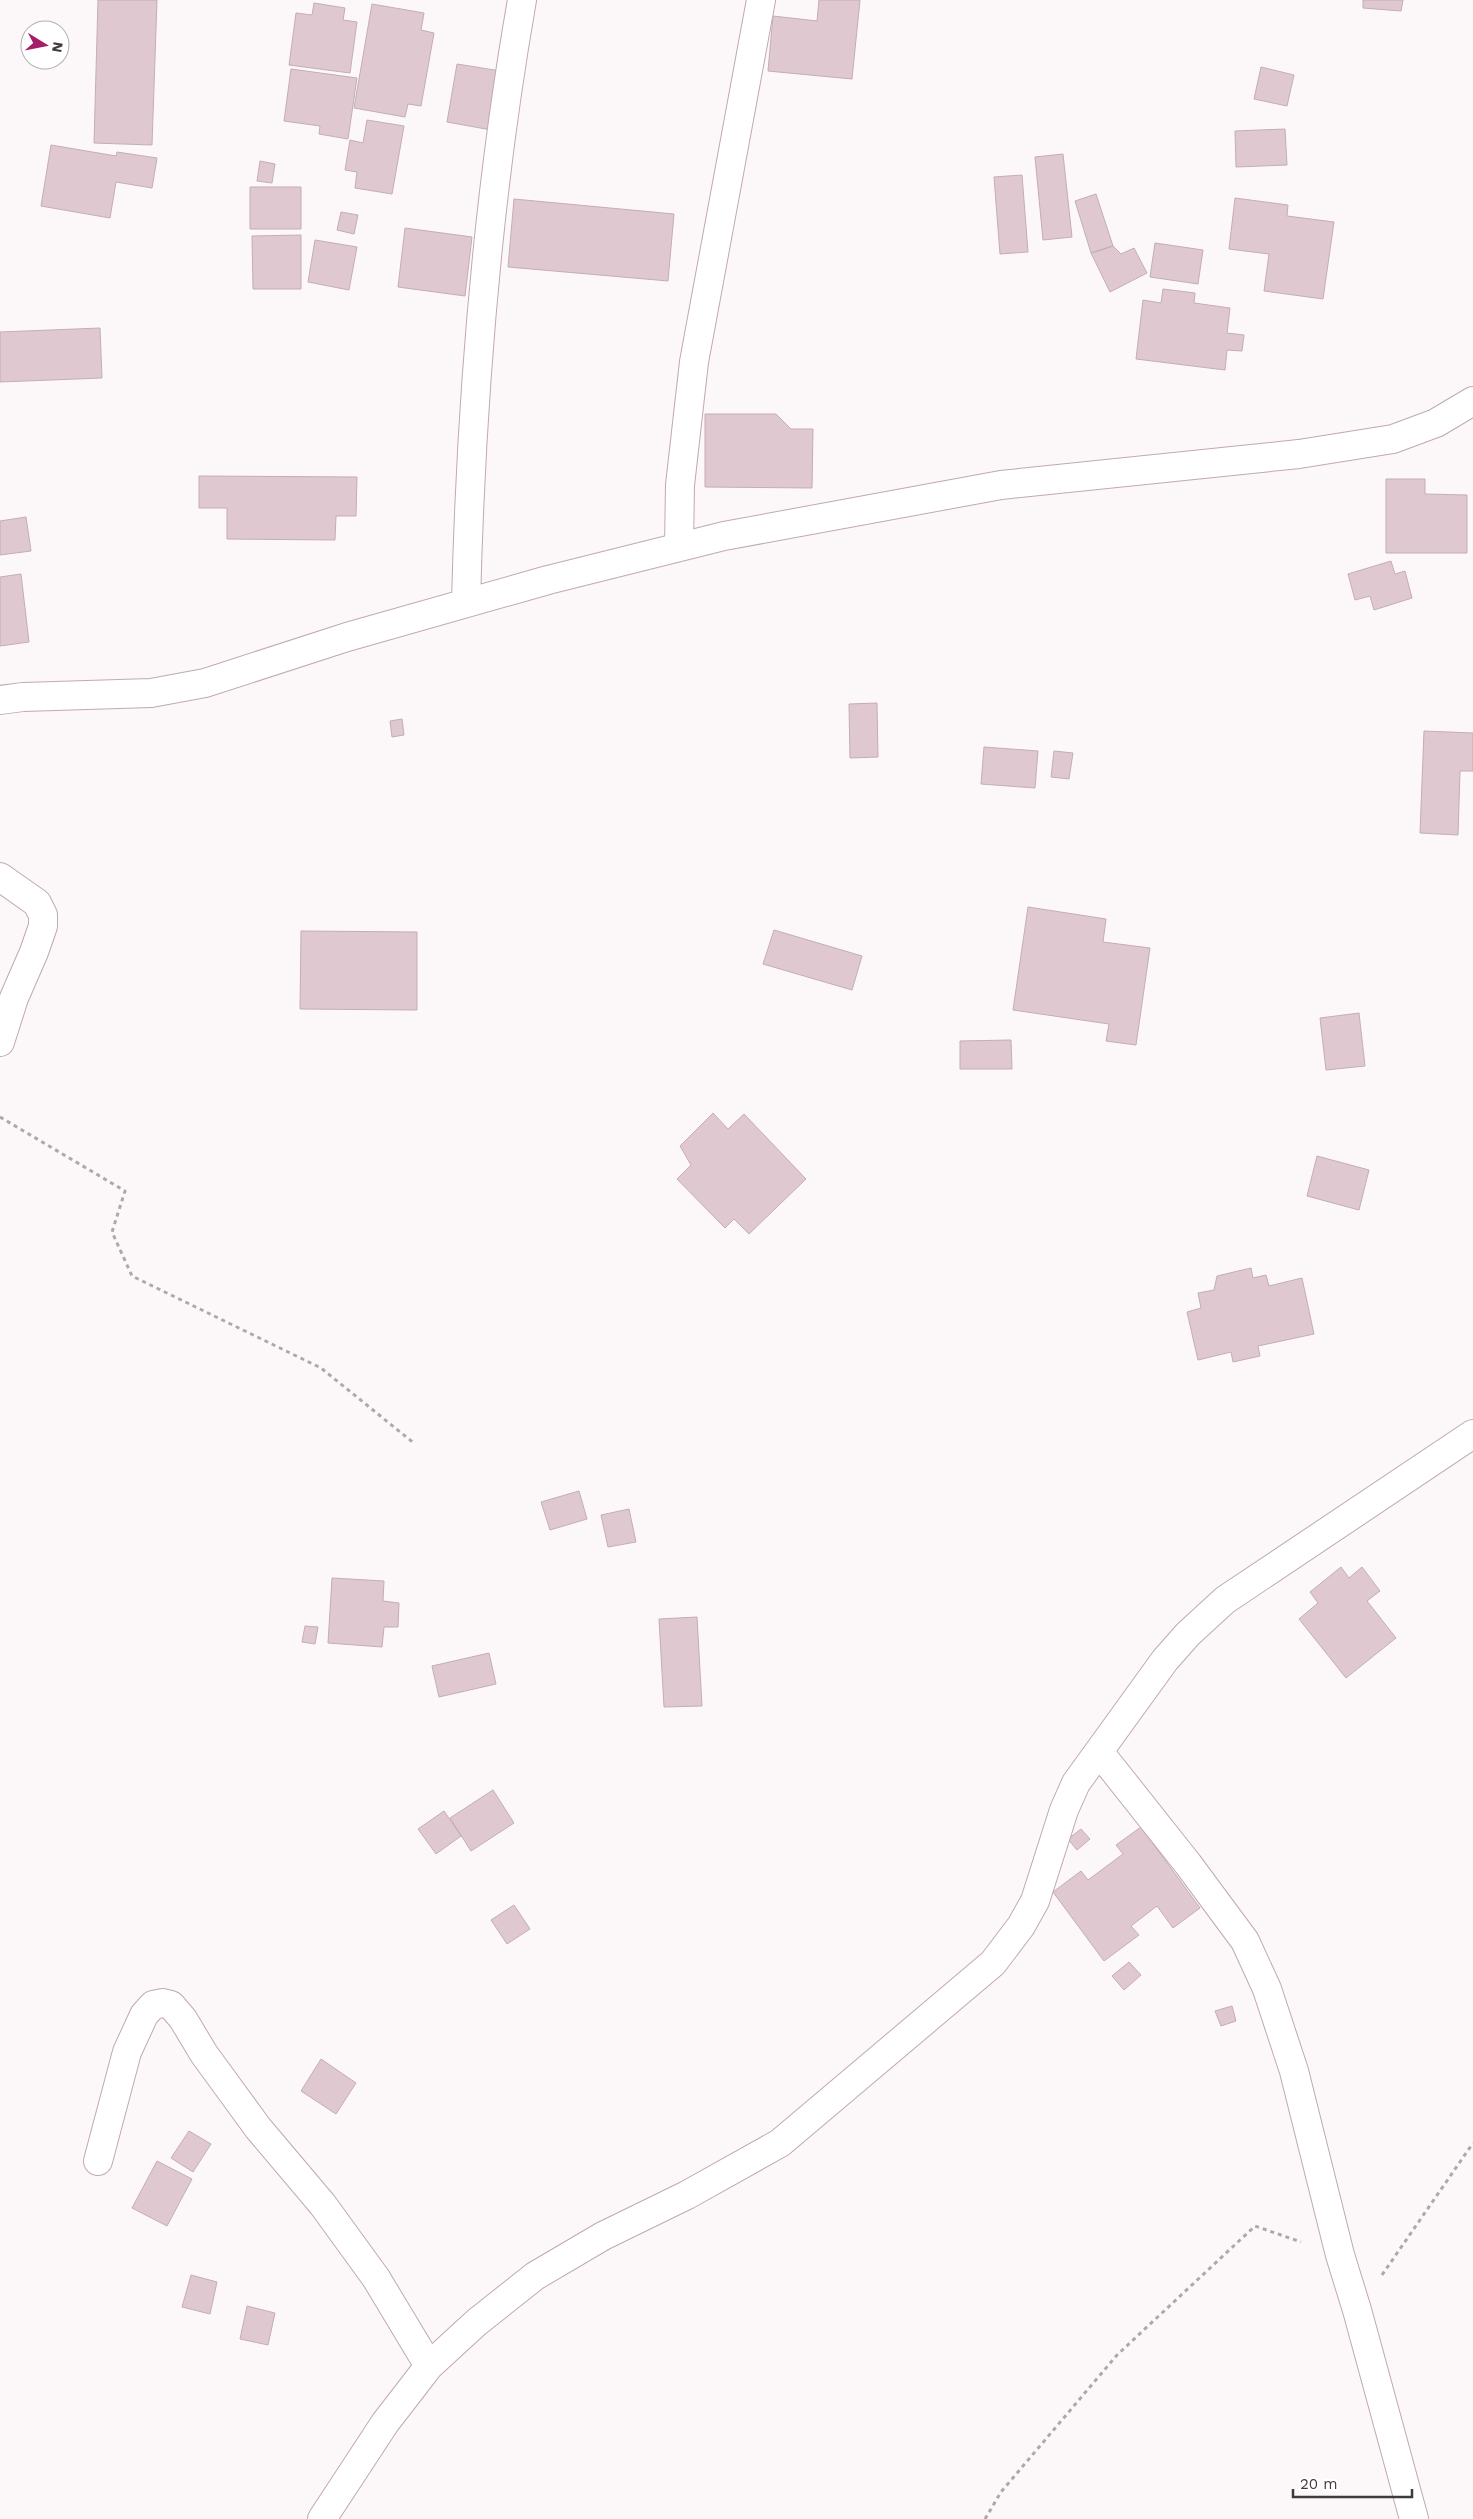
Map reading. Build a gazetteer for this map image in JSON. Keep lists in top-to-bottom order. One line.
{"scale_bar":"20 m","north":"right"}
